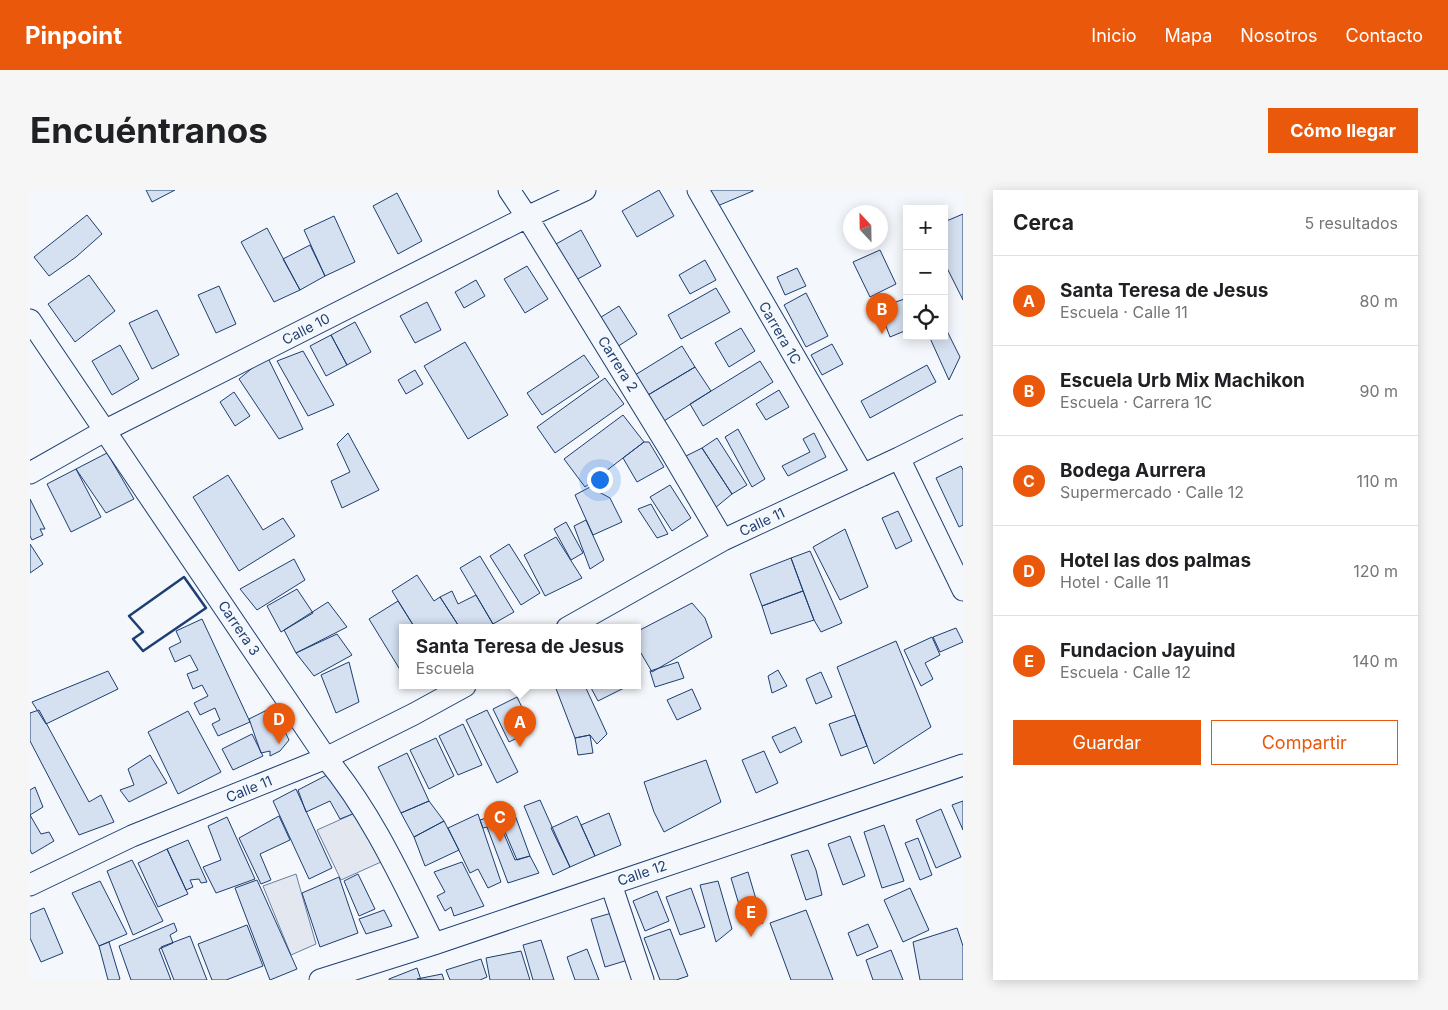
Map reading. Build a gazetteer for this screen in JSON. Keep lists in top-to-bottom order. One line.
{"streets":{"street":["Calle 10","Carrera 1C","Carrera 2","Calle 11","Carrera 3","Calle 12"]},"crossings":[["Calle 10","Carrera 2"],["Calle 10","Carrera 3"],["Carrera 1C","Calle 11"],["Carrera 2","Calle 11"],["Calle 11","Carrera 3"],["Carrera 3","Calle 12"]],"north":"top","page":{"header":"Pinpoint","nav":["Inicio","Mapa","Nosotros","Contacto"],"buttons":["Cómo llegar",["Guardar","Compartir"]],"title":"Encuéntranos","heading":["Cerca","5 resultados"],"map_buttons":["+","−"],"list":[{"mark":"A","name":"Santa Teresa de Jesus","note":"Escuela · Calle 11","value":"80 m"},{"mark":"B","name":"Escuela Urb Mix Machikon","note":"Escuela · Carrera 1C","value":"90 m"},{"mark":"C","name":"Bodega Aurrera","note":"Supermercado · Calle 12","value":"110 m"},{"mark":"D","name":"Hotel las dos palmas","note":"Hotel · Calle 11","value":"120 m"},{"mark":"E","name":"Fundacion Jayuind","note":"Escuela · Calle 12","value":"140 m"}],"pins":["B","D","A","C","E"],"popup":["Santa Teresa de Jesus","Escuela"]}}
